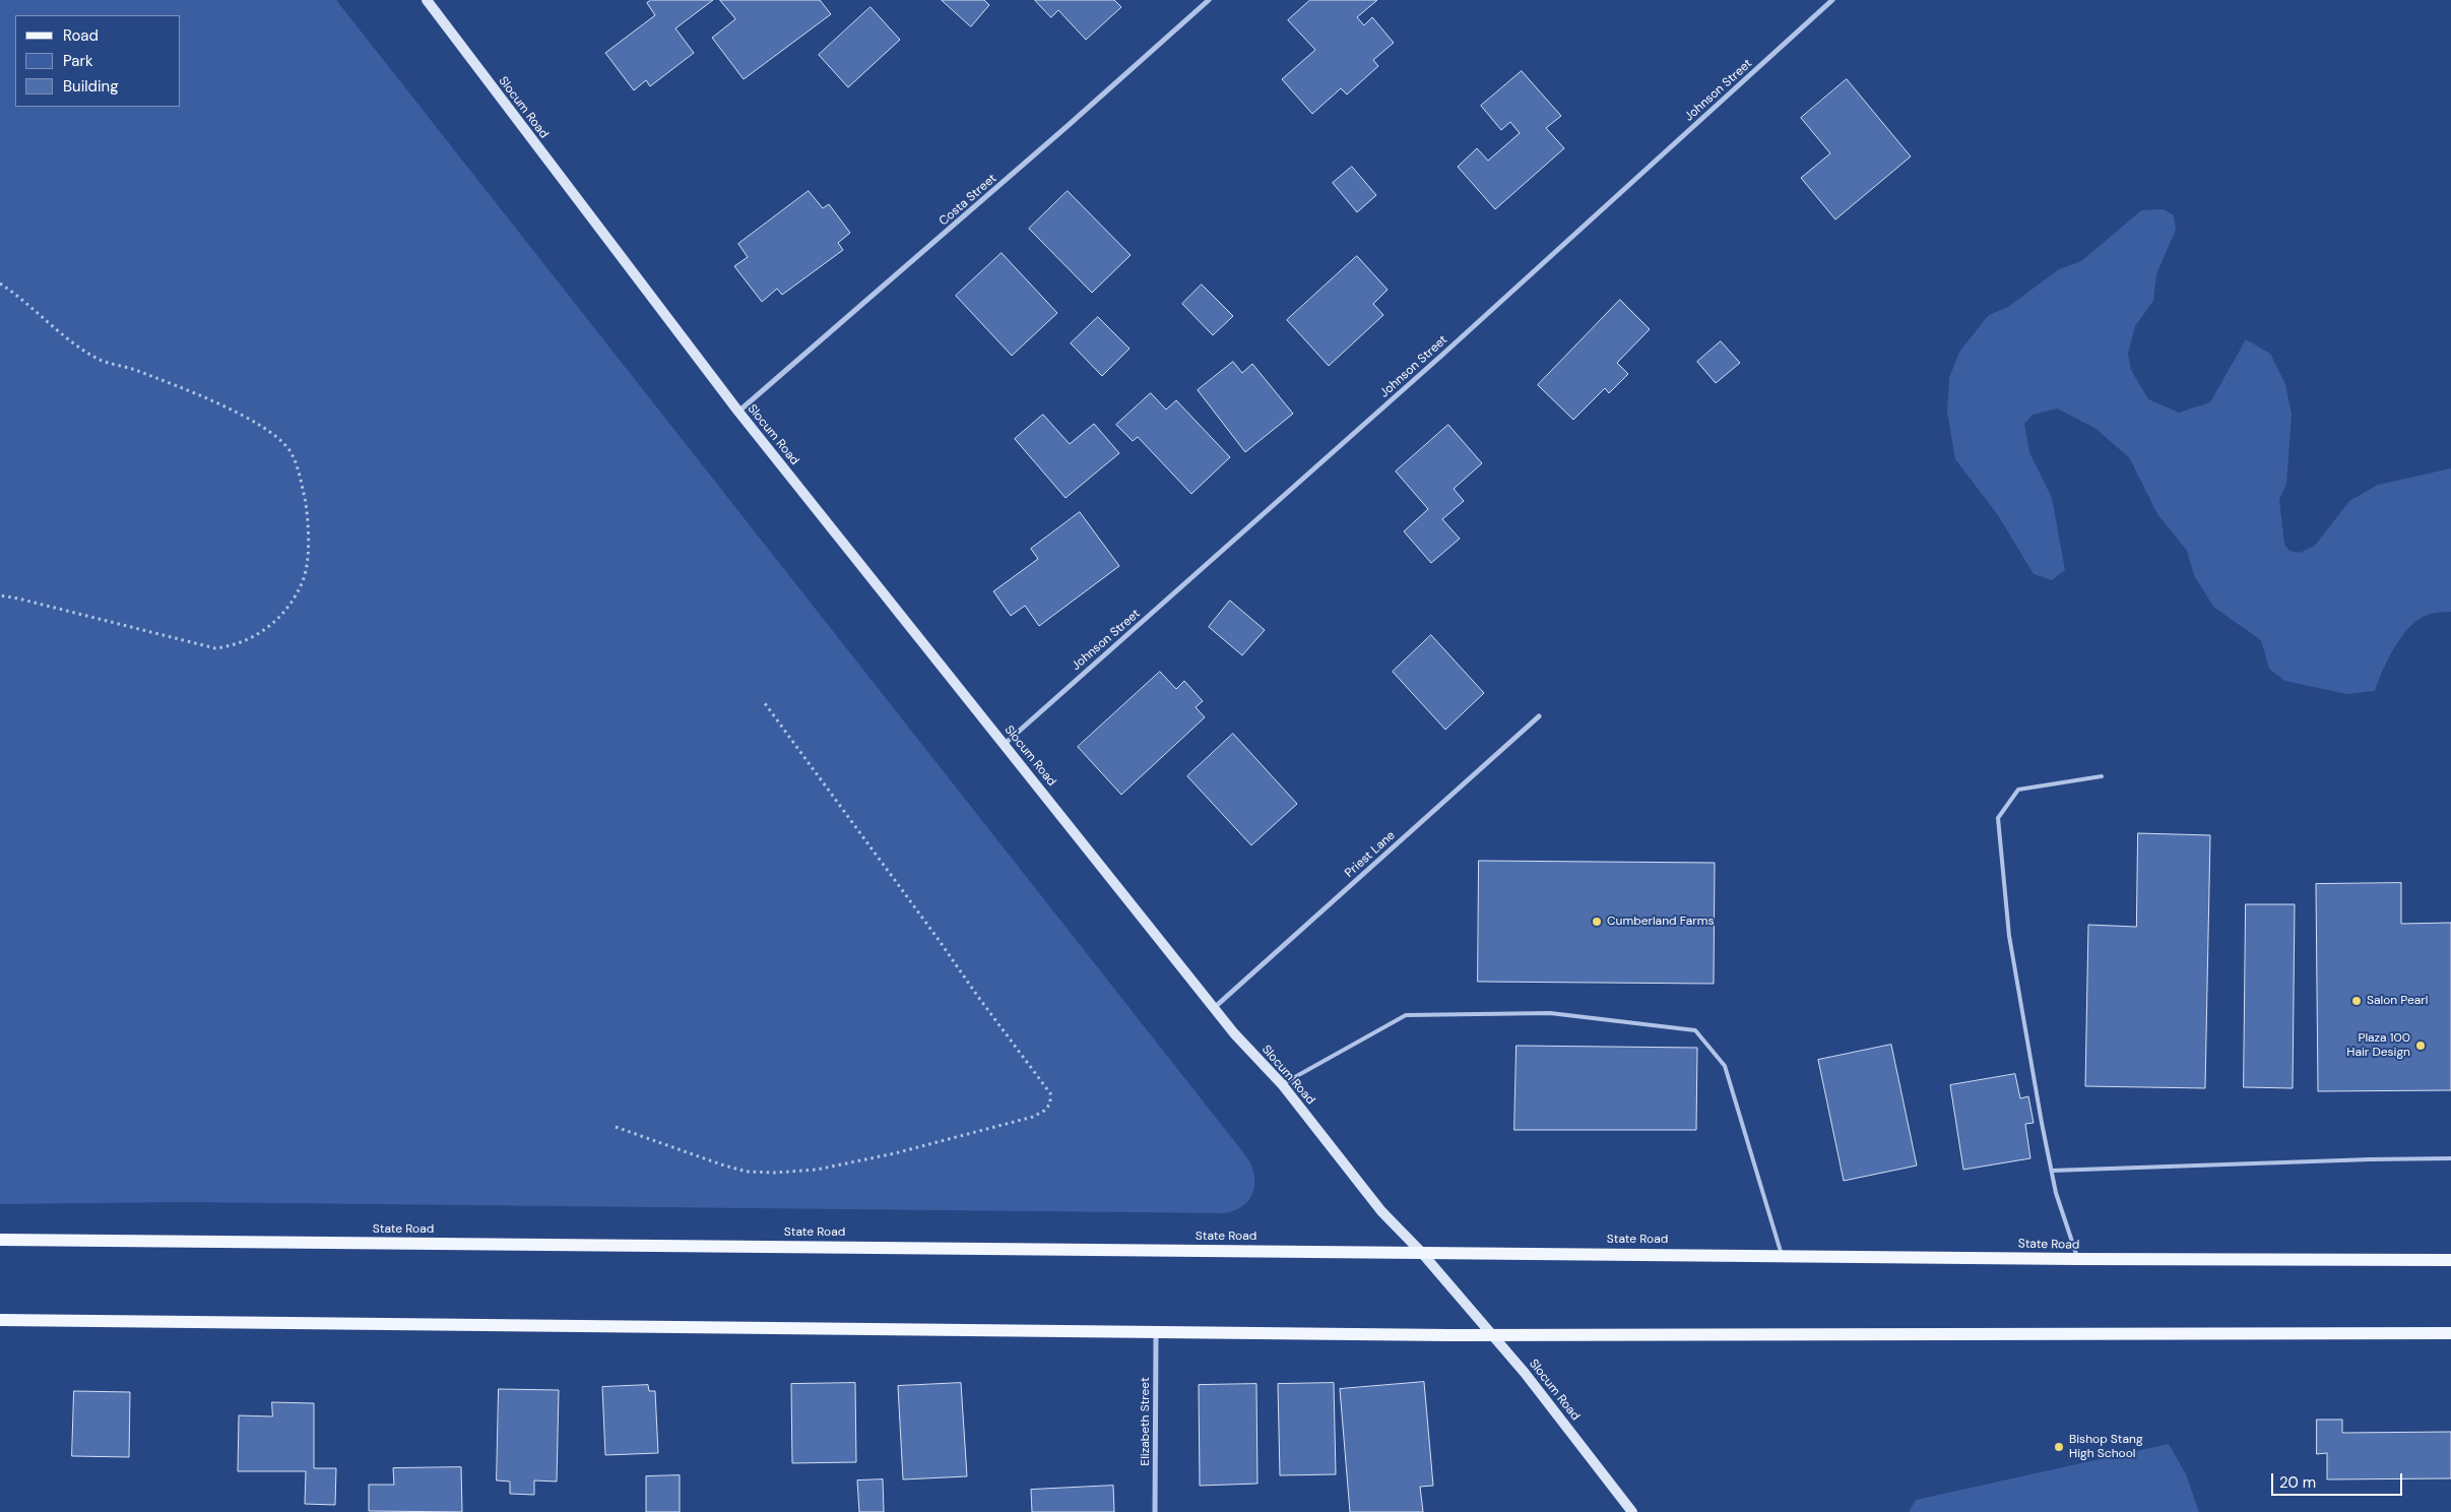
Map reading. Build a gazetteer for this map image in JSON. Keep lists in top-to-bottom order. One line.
{"streets":{"main road":["Slocum Road","State Road"],"street":["Johnson Street","Costa Street","Priest Lane","Elizabeth Street"]},"crossings":[["Johnson Street","Slocum Road"],["Slocum Road","Costa Street"],["Slocum Road","Priest Lane"],["Slocum Road","State Road"]],"places":["Cumberland Farms","Salon Pearl","Plaza 100 Hair Design","Bishop Stang High School"],"legend":["Road","Park","Building"],"scale_bar":"20 m"}
